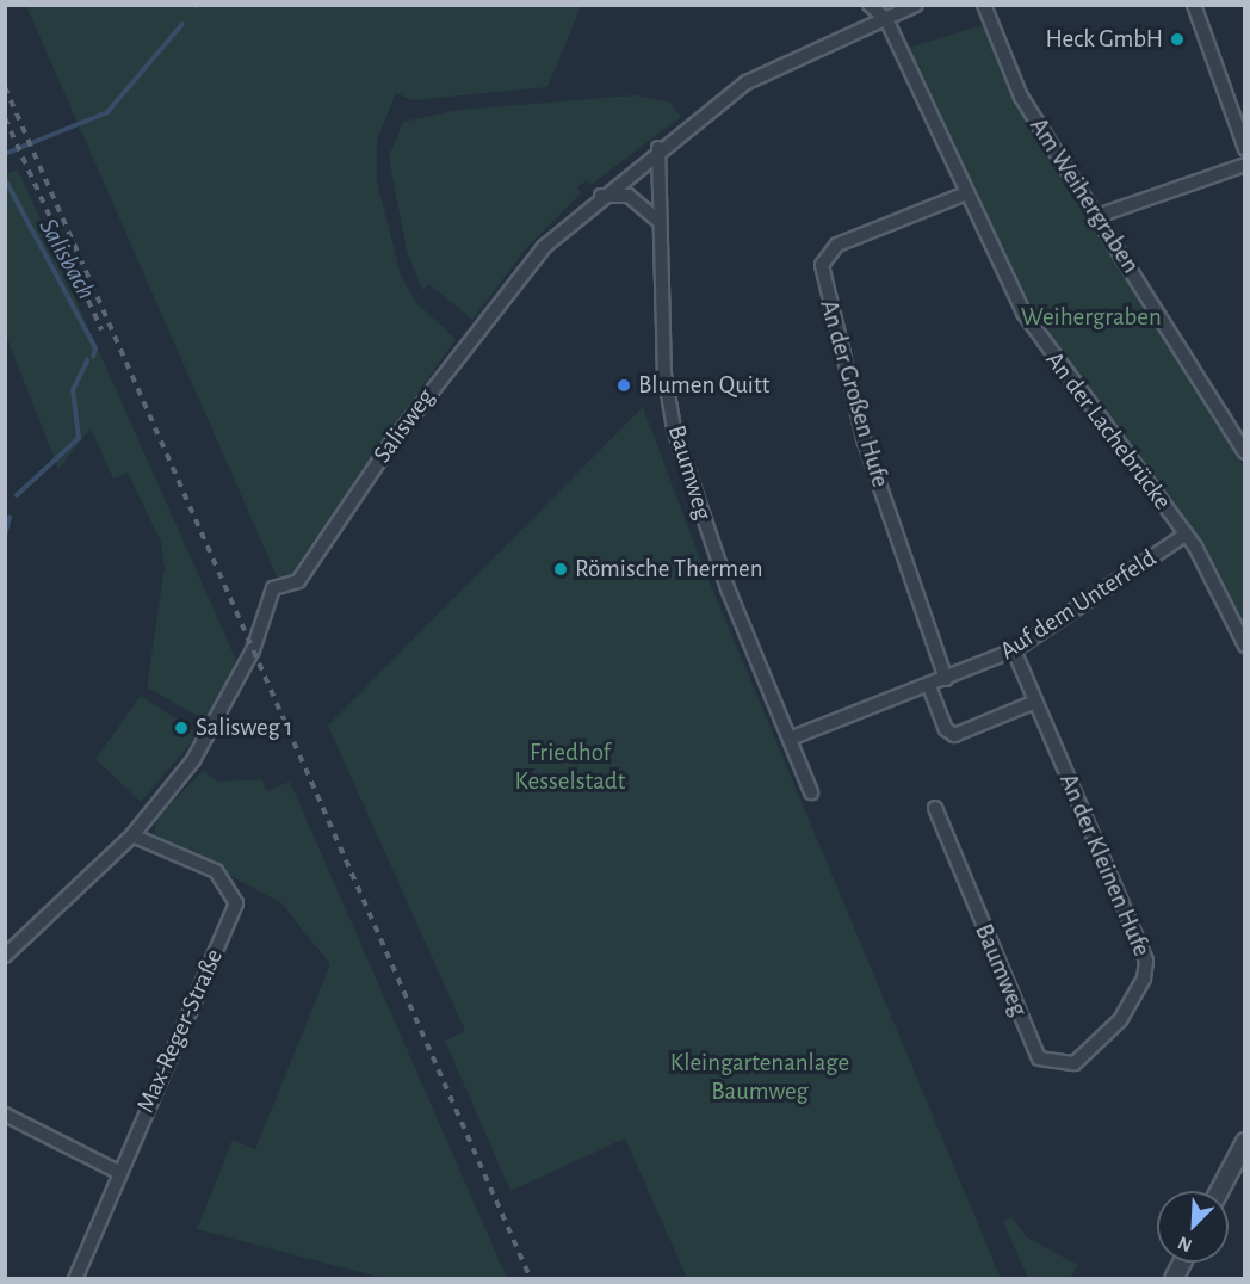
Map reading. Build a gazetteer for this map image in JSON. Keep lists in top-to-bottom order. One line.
{"streets":{"street":["Am Weihergraben","An der Großen Hufe","Salisweg","An der Lachebrücke","Baumweg","Auf dem Unterfeld","An der Kleinen Hufe","Max-Reger-Straße"]},"crossings":[["An der Großen Hufe","An der Lachebrücke"],["An der Großen Hufe","Auf dem Unterfeld"],["Salisweg","An der Lachebrücke"],["Salisweg","Baumweg"],["Salisweg","Max-Reger-Straße"],["An der Lachebrücke","Auf dem Unterfeld"],["Baumweg","Auf dem Unterfeld"],["Baumweg","An der Kleinen Hufe"],["Auf dem Unterfeld","An der Kleinen Hufe"]],"water":["Salisbach"],"parks":["Weihergraben","Friedhof Kesselstadt","Kleingartenanlage Baumweg"],"places":["Heck GmbH","Blumen Quitt","Römische Thermen","Salisweg 1"],"north":"bottom left"}
